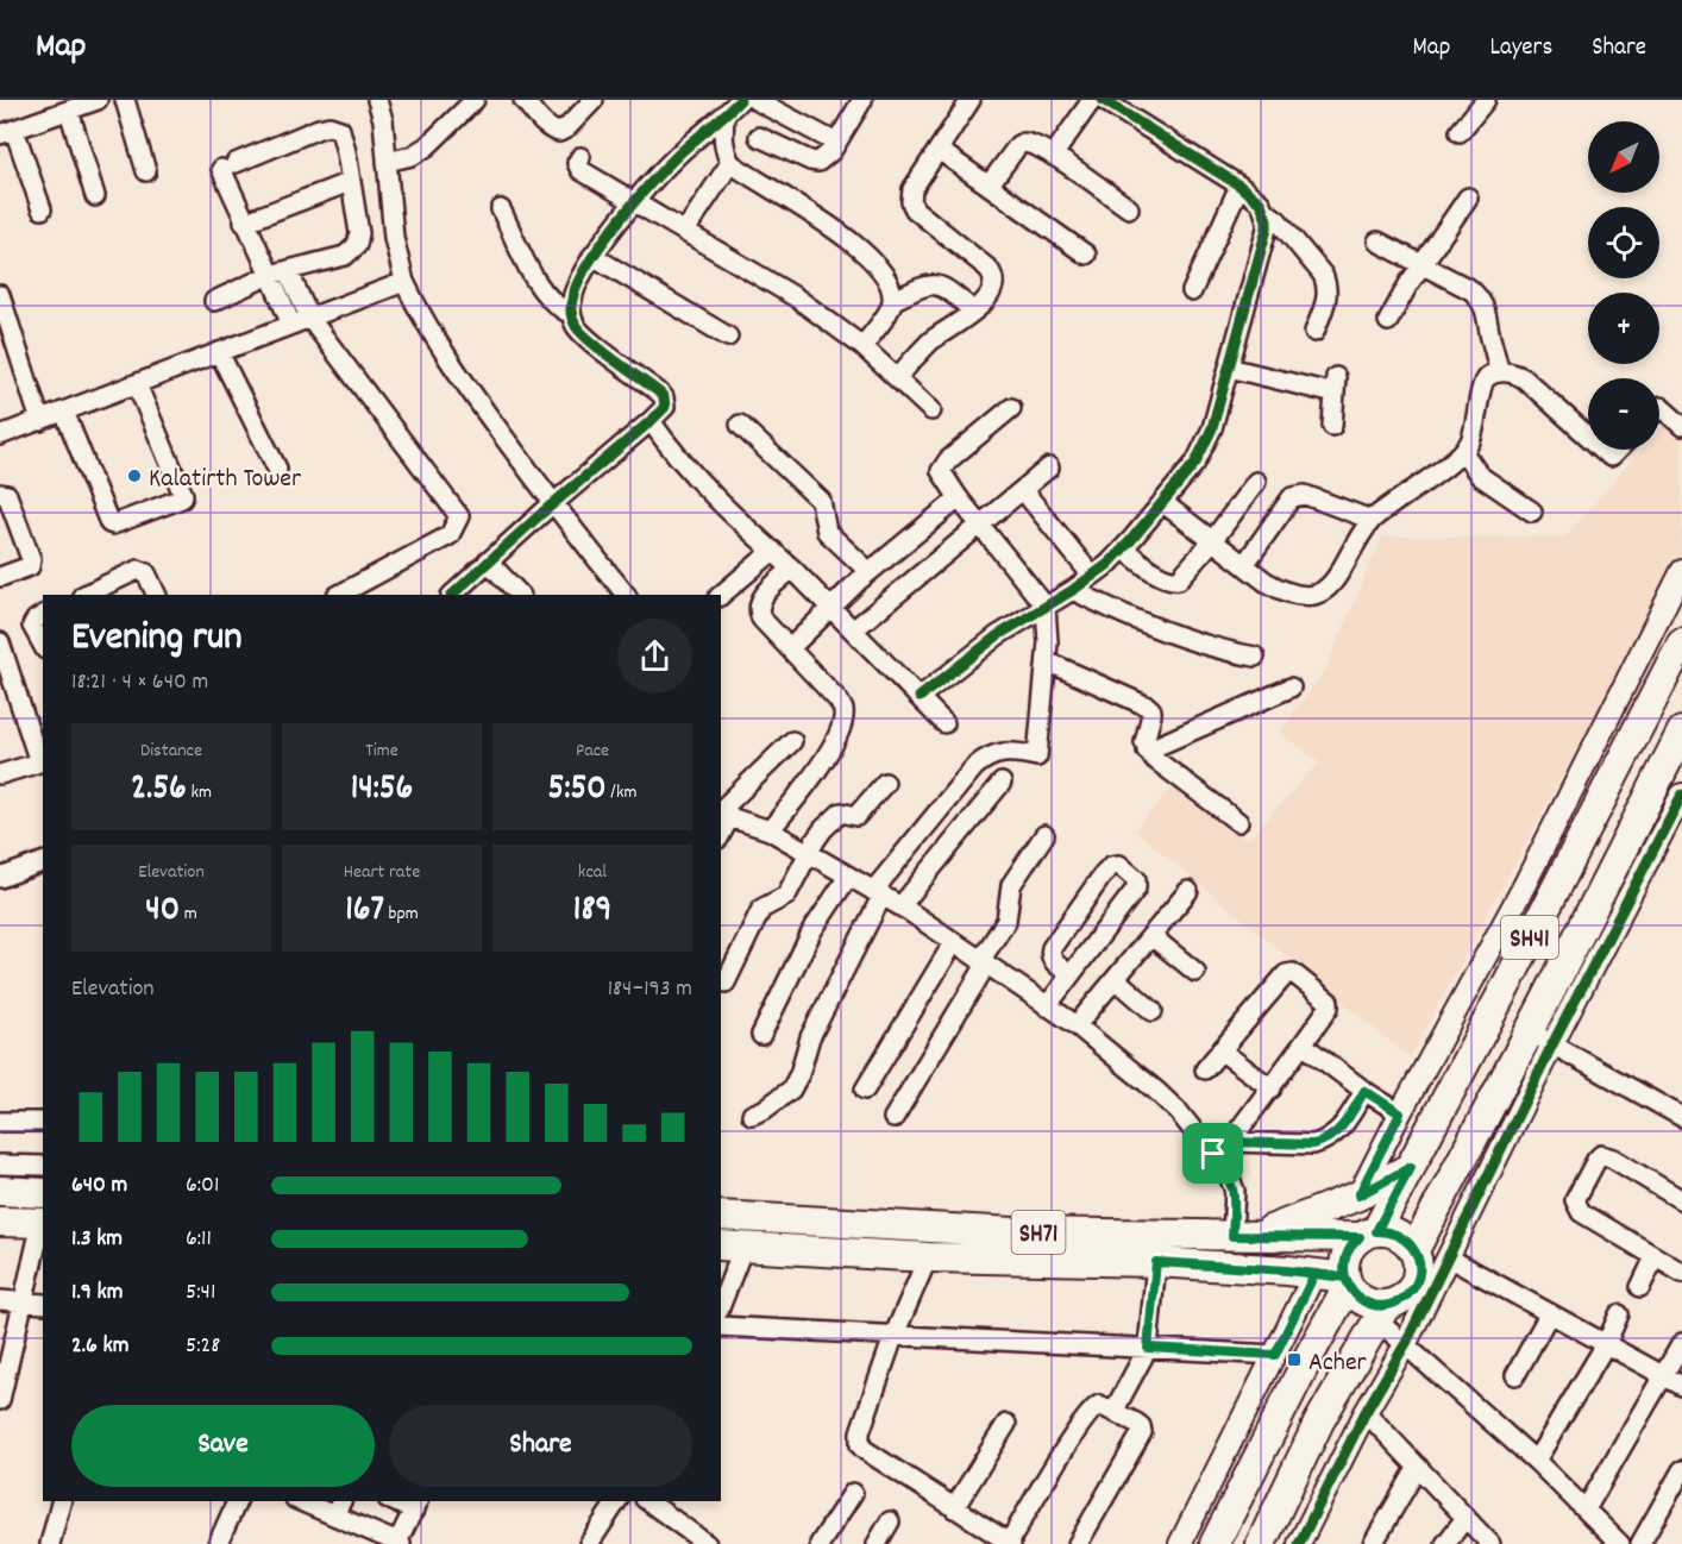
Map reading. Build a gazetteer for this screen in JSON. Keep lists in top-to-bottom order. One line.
{"streets":{"main road":["SH41","SH71"]},"crossings":[["SH41","SH71"]],"places":{"other":["Kalatirth Tower"],"transit":["Acher"]},"north":"bottom left","page":{"header":"Map","nav":["Map","Layers","Share"],"map_buttons":["+","−"],"heading":["Evening run","18:21 · 4 × 640 m"],"stats":[["Distance","2.56 km"],["Time","14:56"],["Pace","5:50 /km"],["Elevation","40 m"],["Heart rate","167 bpm"],["kcal","189"]],"chart":["Elevation","184–193 m"],"list":[{"name":"640 m","note":"6:01"},{"name":"1.3 km","note":"6:11"},{"name":"1.9 km","note":"5:41"},{"name":"2.6 km","note":"5:28"}],"buttons":["Save","Share"]}}
